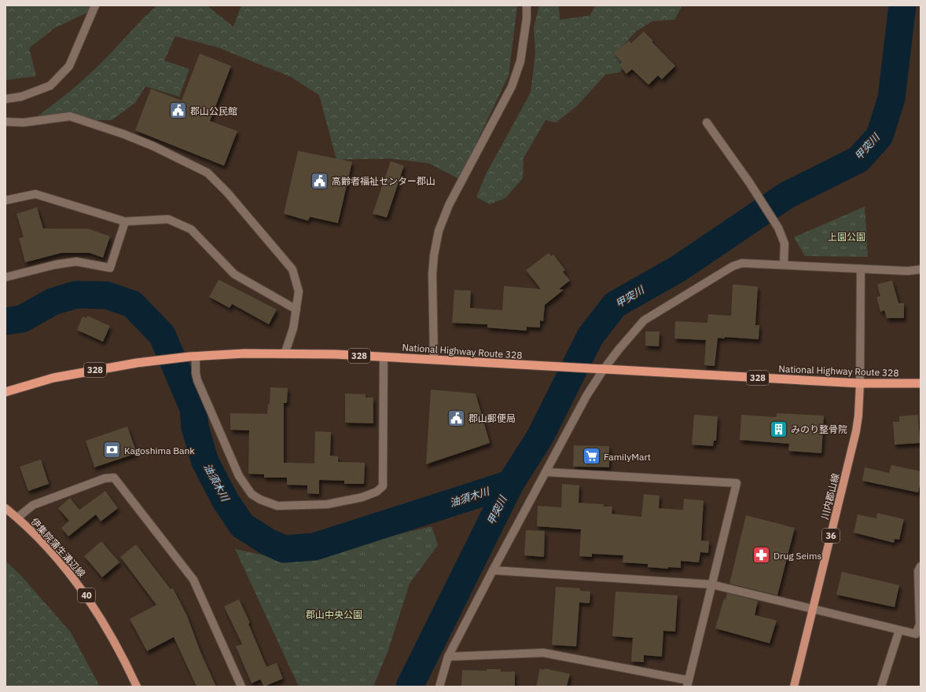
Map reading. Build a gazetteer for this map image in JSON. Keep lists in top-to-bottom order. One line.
{"streets":{"highway":["National Highway Route 328","328"],"main road":["川内郡山線","36","伊集院蒲生溝辺線","40"]},"crossings":[["National Highway Route 328","川内郡山線"]],"water":["甲突川","油須木川"],"parks":["上園公園","郡山中央公園"],"places":{"public building":["郡山公民館","高齢者福祉センター郡山","郡山郵便局"],"building":["みのり整骨院"],"bank":["Kagoshima Bank"],"supermarket":["FamilyMart"],"pharmacy":["Drug Seims"]}}
